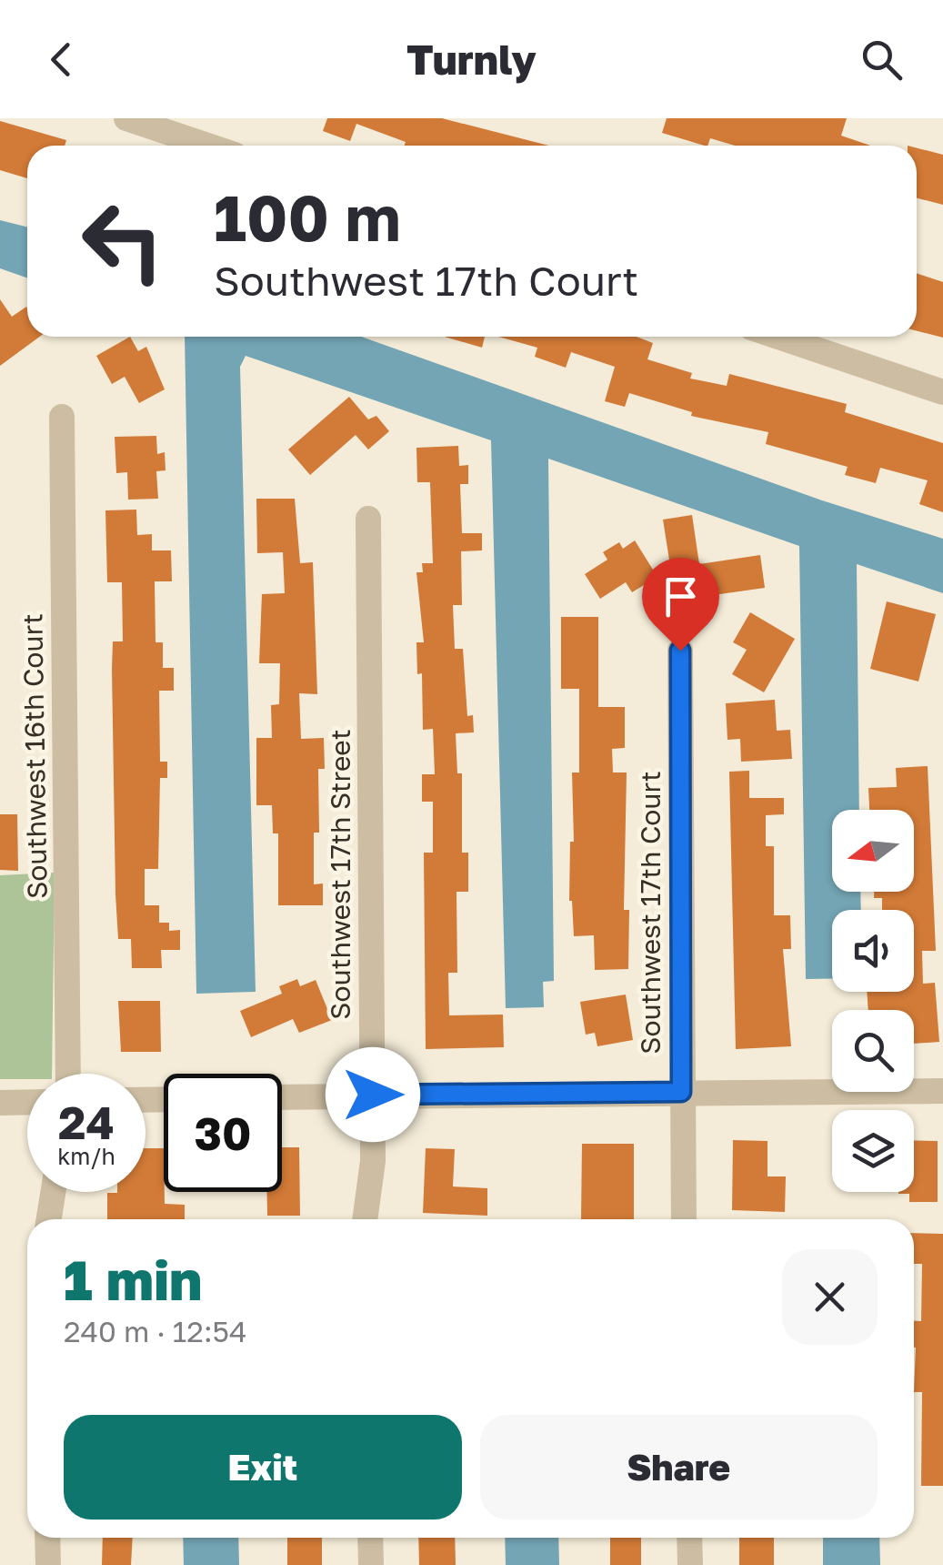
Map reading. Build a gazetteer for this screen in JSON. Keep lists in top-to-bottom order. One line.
{"streets":{"street":["Southwest 16th Court","Southwest 17th Street","Southwest 17th Court"]},"north":"left","page":{"header":"Turnly","turn":["100 m","Southwest 17th Court"],"speed":"24 km/h","limit":"30","heading":["1 min","240 m · 12:54"],"buttons":["Exit","Share"]}}
